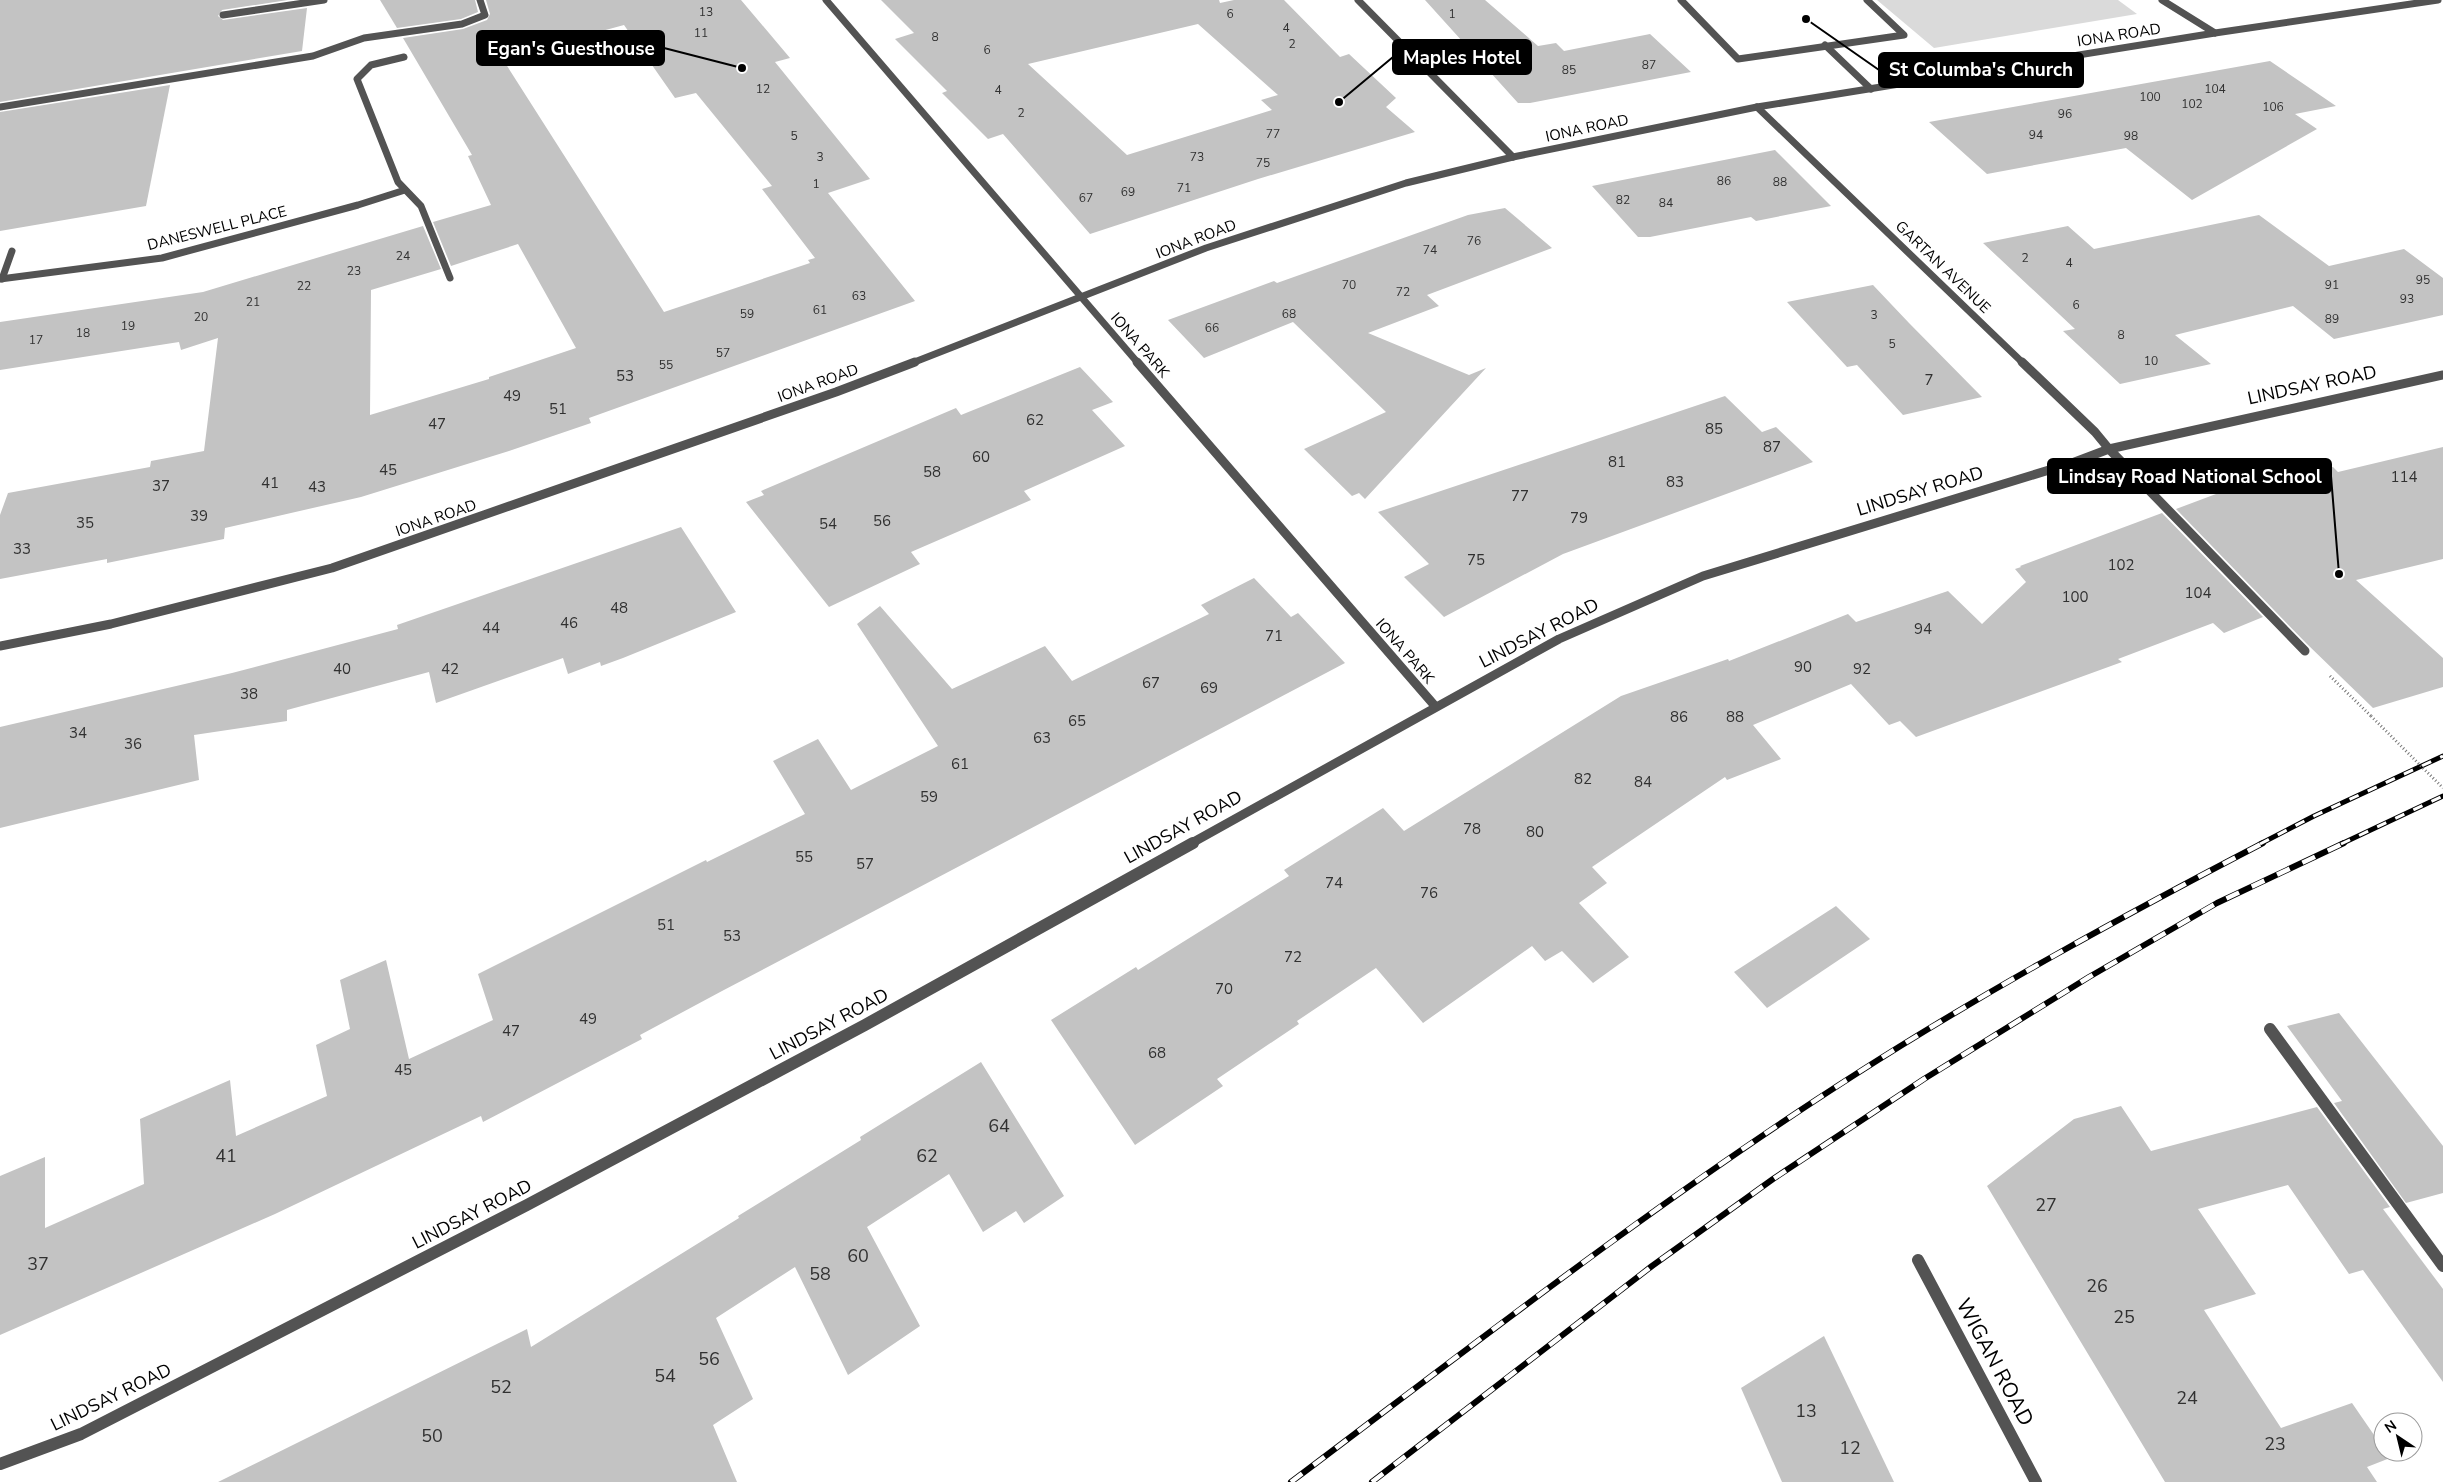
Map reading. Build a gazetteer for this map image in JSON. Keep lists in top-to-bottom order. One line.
{"streets":{"street":["IONA ROAD","DANESWELL PLACE","GARTAN AVENUE","IONA PARK","LINDSAY ROAD","WIGAN ROAD"]},"crossings":[["IONA ROAD","GARTAN AVENUE"],["IONA ROAD","IONA PARK"],["GARTAN AVENUE","LINDSAY ROAD"],["IONA PARK","LINDSAY ROAD"]],"places":["St Columba's Church","Egan's Guesthouse","Maples Hotel","Lindsay Road National School"],"house_numbers":["13","6","1","4","11","8","2","6","87","85","12","104","4","100","102","106","2","96","77","94","5","98","3","73","75","86","88","1","71","69","67","82","84","76","74","24","2","4","23","95","70","91","22","72","63","93","21","6","61","59","68","3","20","89","19","66","18","8","17","5","57","10","55","53","7","49","51","62","47","85","87","60","81","45","58","114","83","41","37","43","77","39","79","56","35","54","33","75","102","104","100","48","46","44","94","71","90","40","42","92","67","69","38","86","88","65","34","63","36","61","82","84","59","78","80","55","57","74","76","51","53","72","70","49","47","68","45","64","41","62","27","60","37","58","26","25","56","54","52","24","13","50","23","12"],"north":"top left"}
